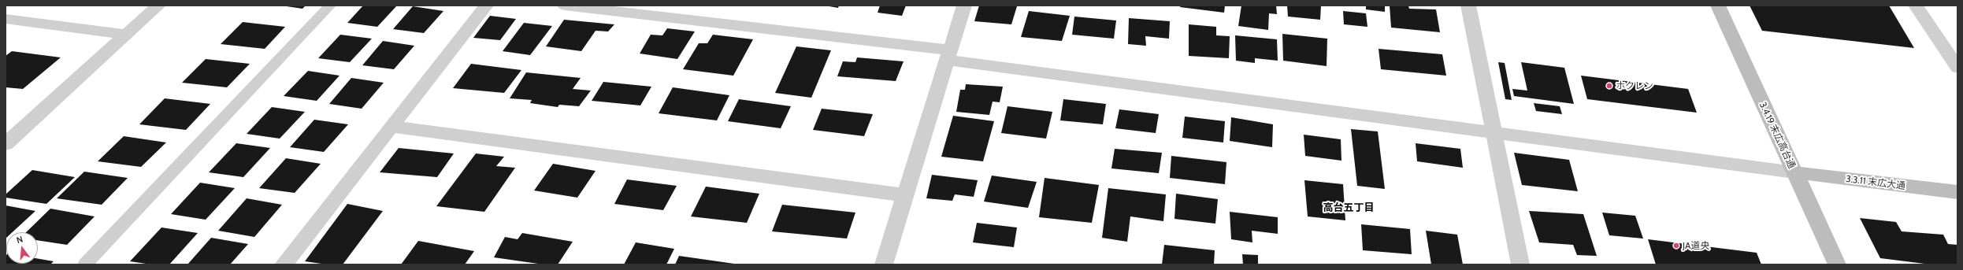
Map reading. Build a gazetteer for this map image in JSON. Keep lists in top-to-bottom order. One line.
{"streets":{"street":["3.4.19 末広高台通","3.3.11 末広大通"]},"crossings":[["3.4.19 末広高台通","3.3.11 末広大通"]],"districts":["高台五丁目"],"places":["ホクレン","JA道央"],"north":"top"}
